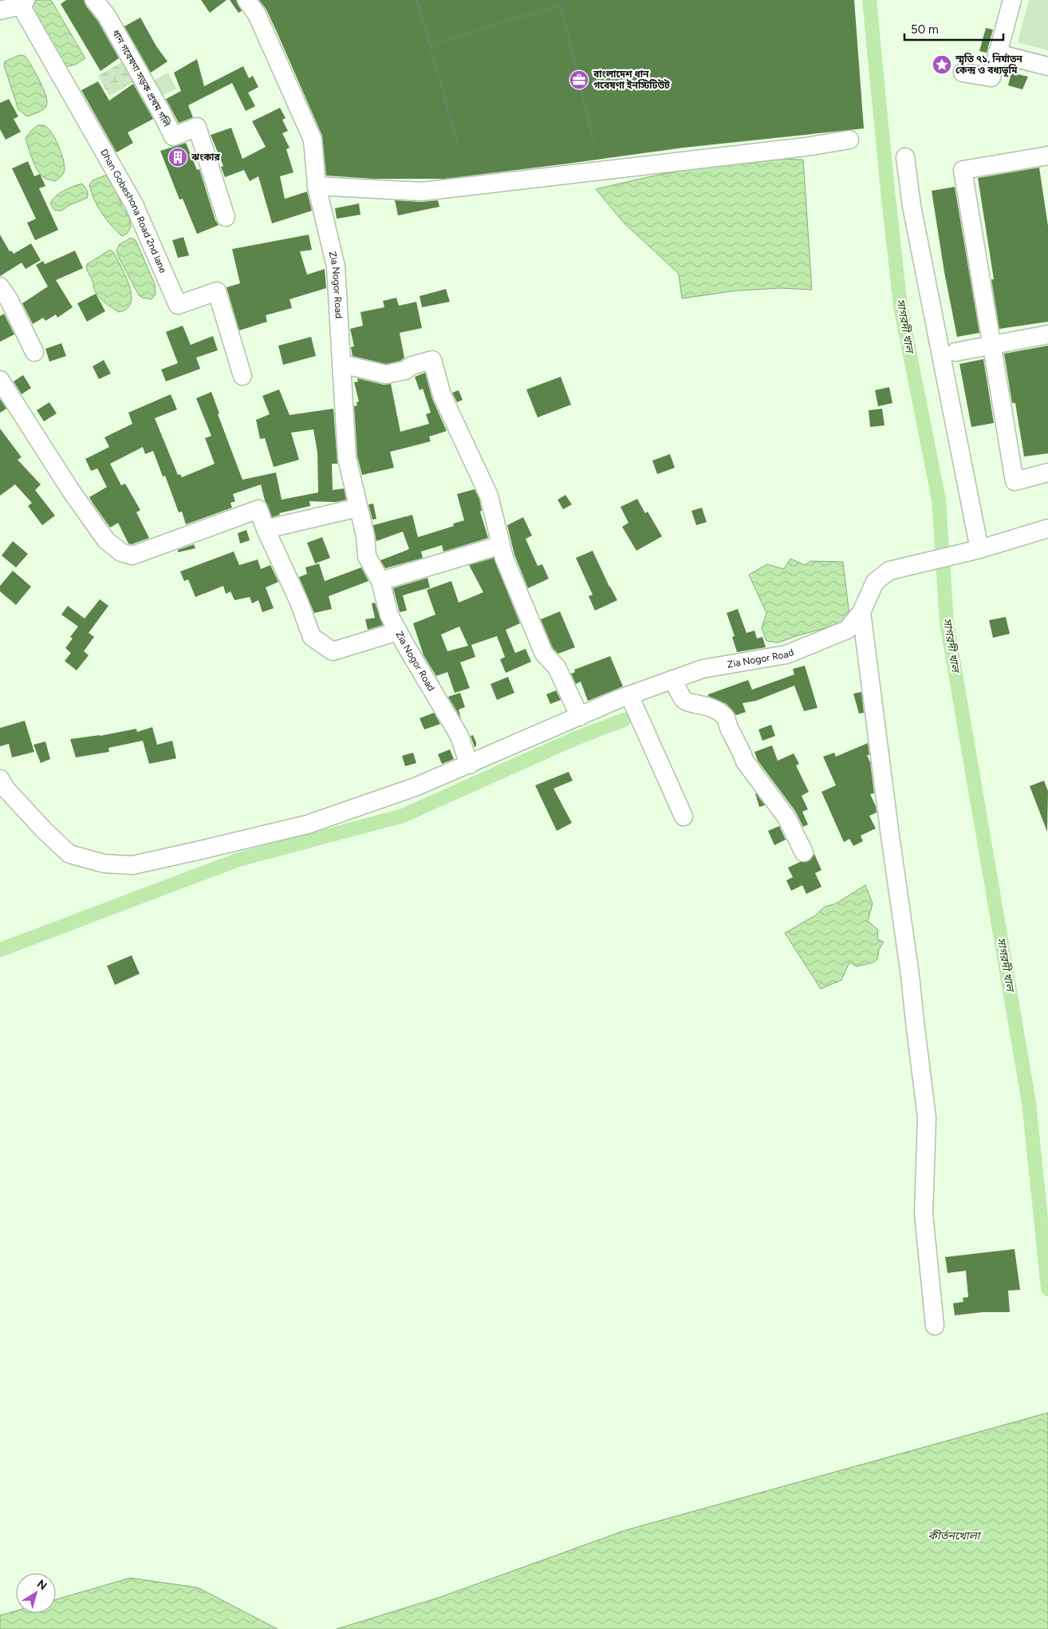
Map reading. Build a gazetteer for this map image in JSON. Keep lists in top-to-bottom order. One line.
{"streets":{"street":["ধান গবেষণা সড়ক প্রথম গলি","Dhan Gobeshona Road 2nd lane","Zia Nogor Road"]},"water":["সাগরদী খাল","কীর্তনখোলা"],"places":{"place":["স্মৃতি ৭১, নির্যাতন কেন্দ্র ও বধ্যভূমি"],"office":["বাংলাদেশ ধান গবেষণা ইনস্টিটিউট"],"building":["ঝংকার"]},"scale_bar":"50 m","north":"top right"}
